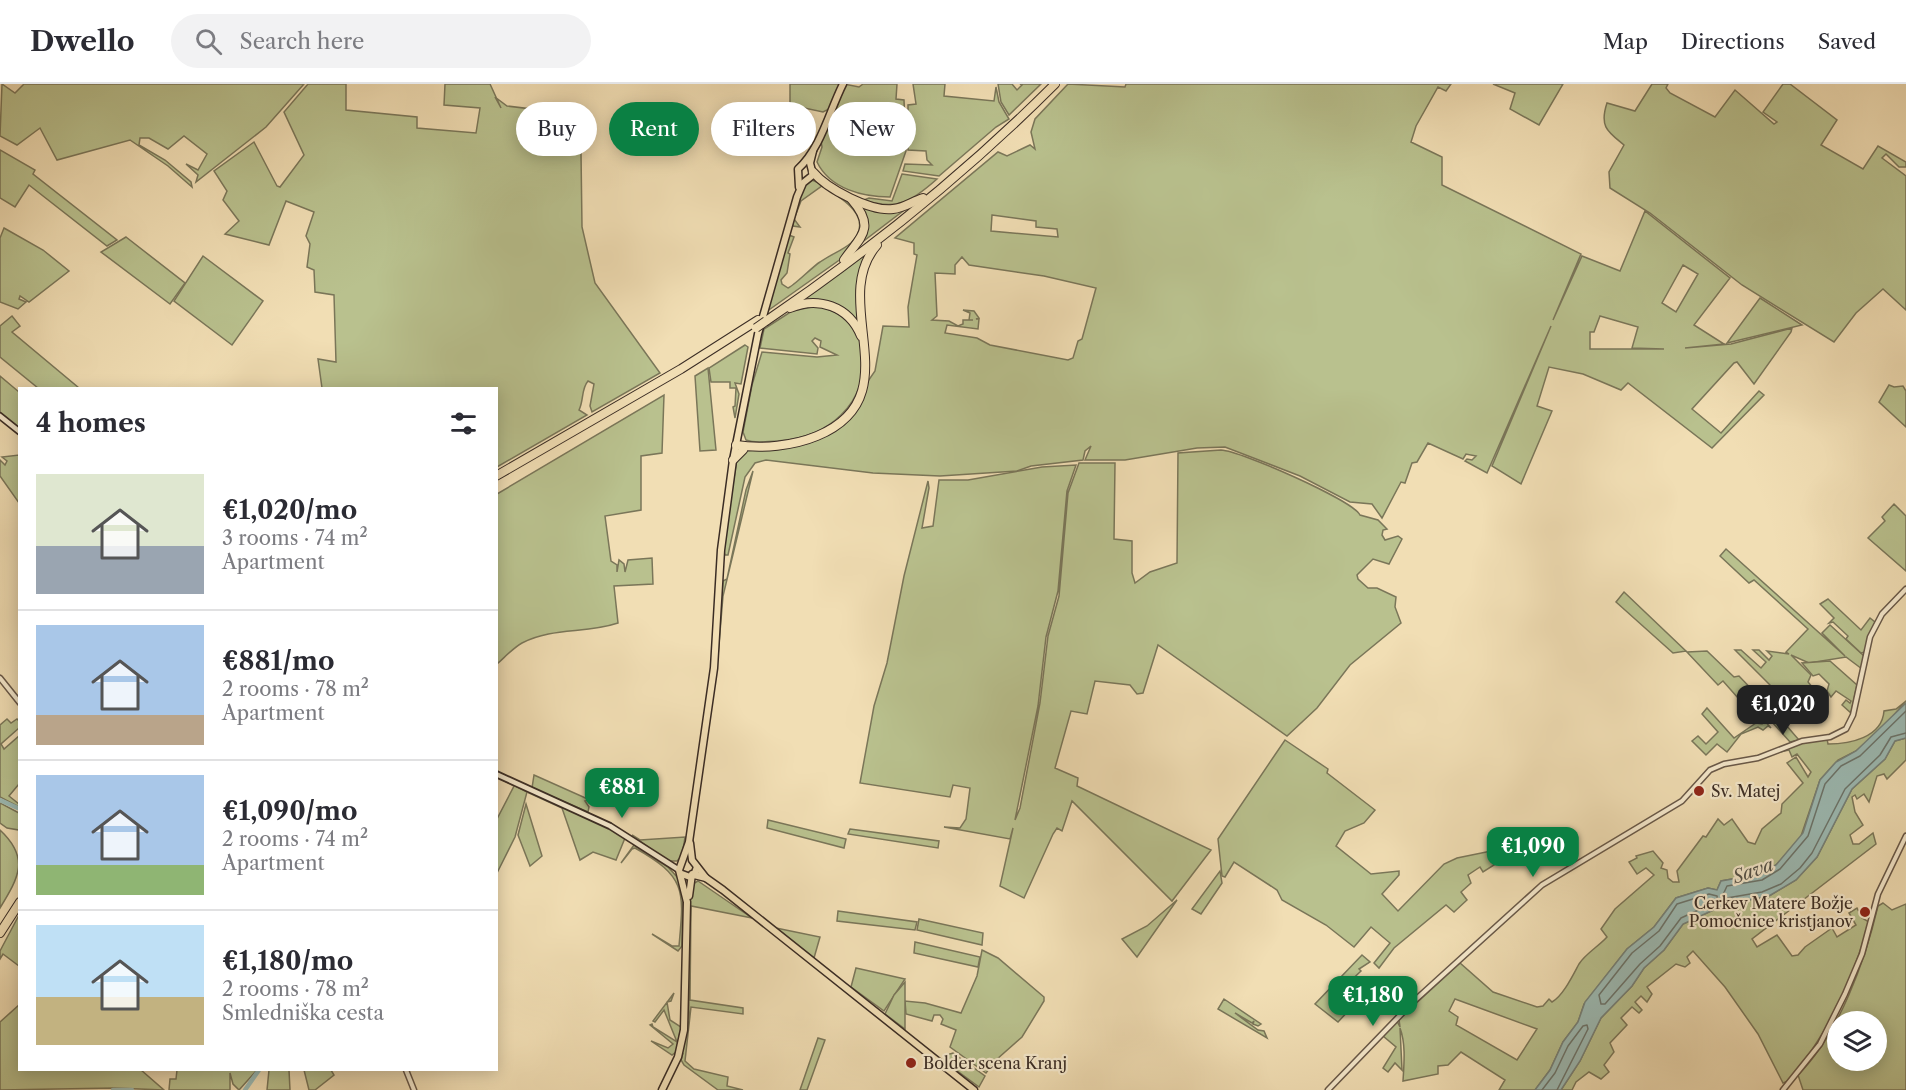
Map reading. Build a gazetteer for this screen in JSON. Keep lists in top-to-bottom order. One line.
{"water":["Sava"],"places":["Sv. Matej","Cerkev Matere Božje Pomočnice kristjanov","Bolder scena Kranj"],"page":{"header":"Dwello","search":"Search here","nav":["Map","Directions","Saved"],"chip":["Buy","Rent","Filters","New"],"heading":"4 homes","list":[{"name":"€1,020/mo","note":"3 rooms · 74 m² · Apartment"},{"name":"€881/mo","note":"2 rooms · 78 m² · Apartment"},{"name":"€1,090/mo","note":"2 rooms · 74 m² · Apartment"},{"name":"€1,180/mo","note":"2 rooms · 78 m² · Smledniška cesta"}],"price":["€1,020","€881","€1,090","€1,180"]}}
